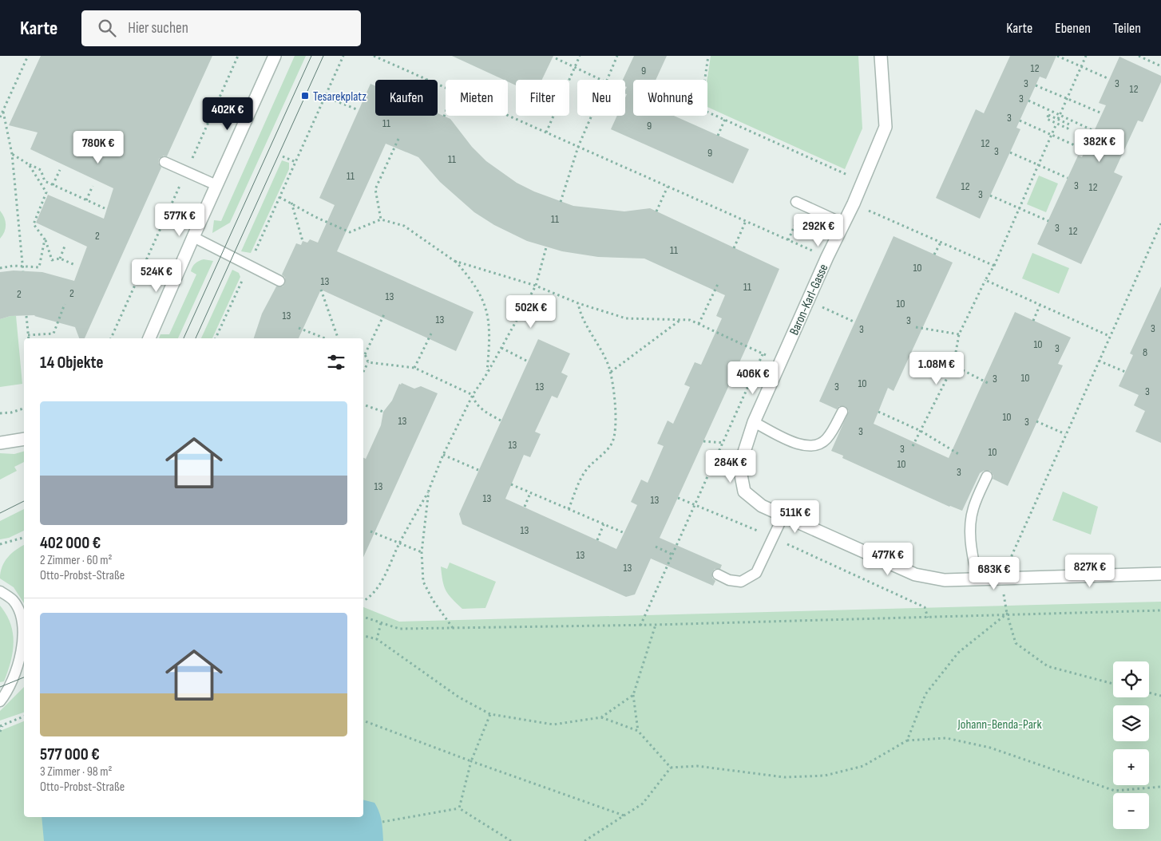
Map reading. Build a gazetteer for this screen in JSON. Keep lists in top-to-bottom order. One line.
{"streets":{"street":["Baron-Karl-Gasse"]},"parks":["Johann-Benda-Park"],"places":{"transit":["Tesarekplatz"]},"house_numbers":["12","9","3","3","12","3","3","11","9","12","3","9","11","11","3","12","12","3","11","3","12","2","11","10","13","11","2","2","13","10","13","13","3","3","3","10","3","8","10","3","10","13","3","3","10","13","3","3","13","3","10","10","3","13","13","13","13","13","13"],"page":{"header":"Karte","search":"Hier suchen","nav":["Karte","Ebenen","Teilen"],"chip":["Kaufen","Mieten","Filter","Neu","Wohnung"],"price":["402K €","382K €","780K €","577K €","292K €","524K €","502K €","1.08M €","406K €","284K €","511K €","477K €","827K €","683K €"],"heading":"14 Objekte","list":[{"name":"402 000 €","note":"2 Zimmer · 60 m² · Otto-Probst-Straße"},{"name":"577 000 €","note":"3 Zimmer · 98 m² · Otto-Probst-Straße"}],"map_buttons":["+","−"]}}
